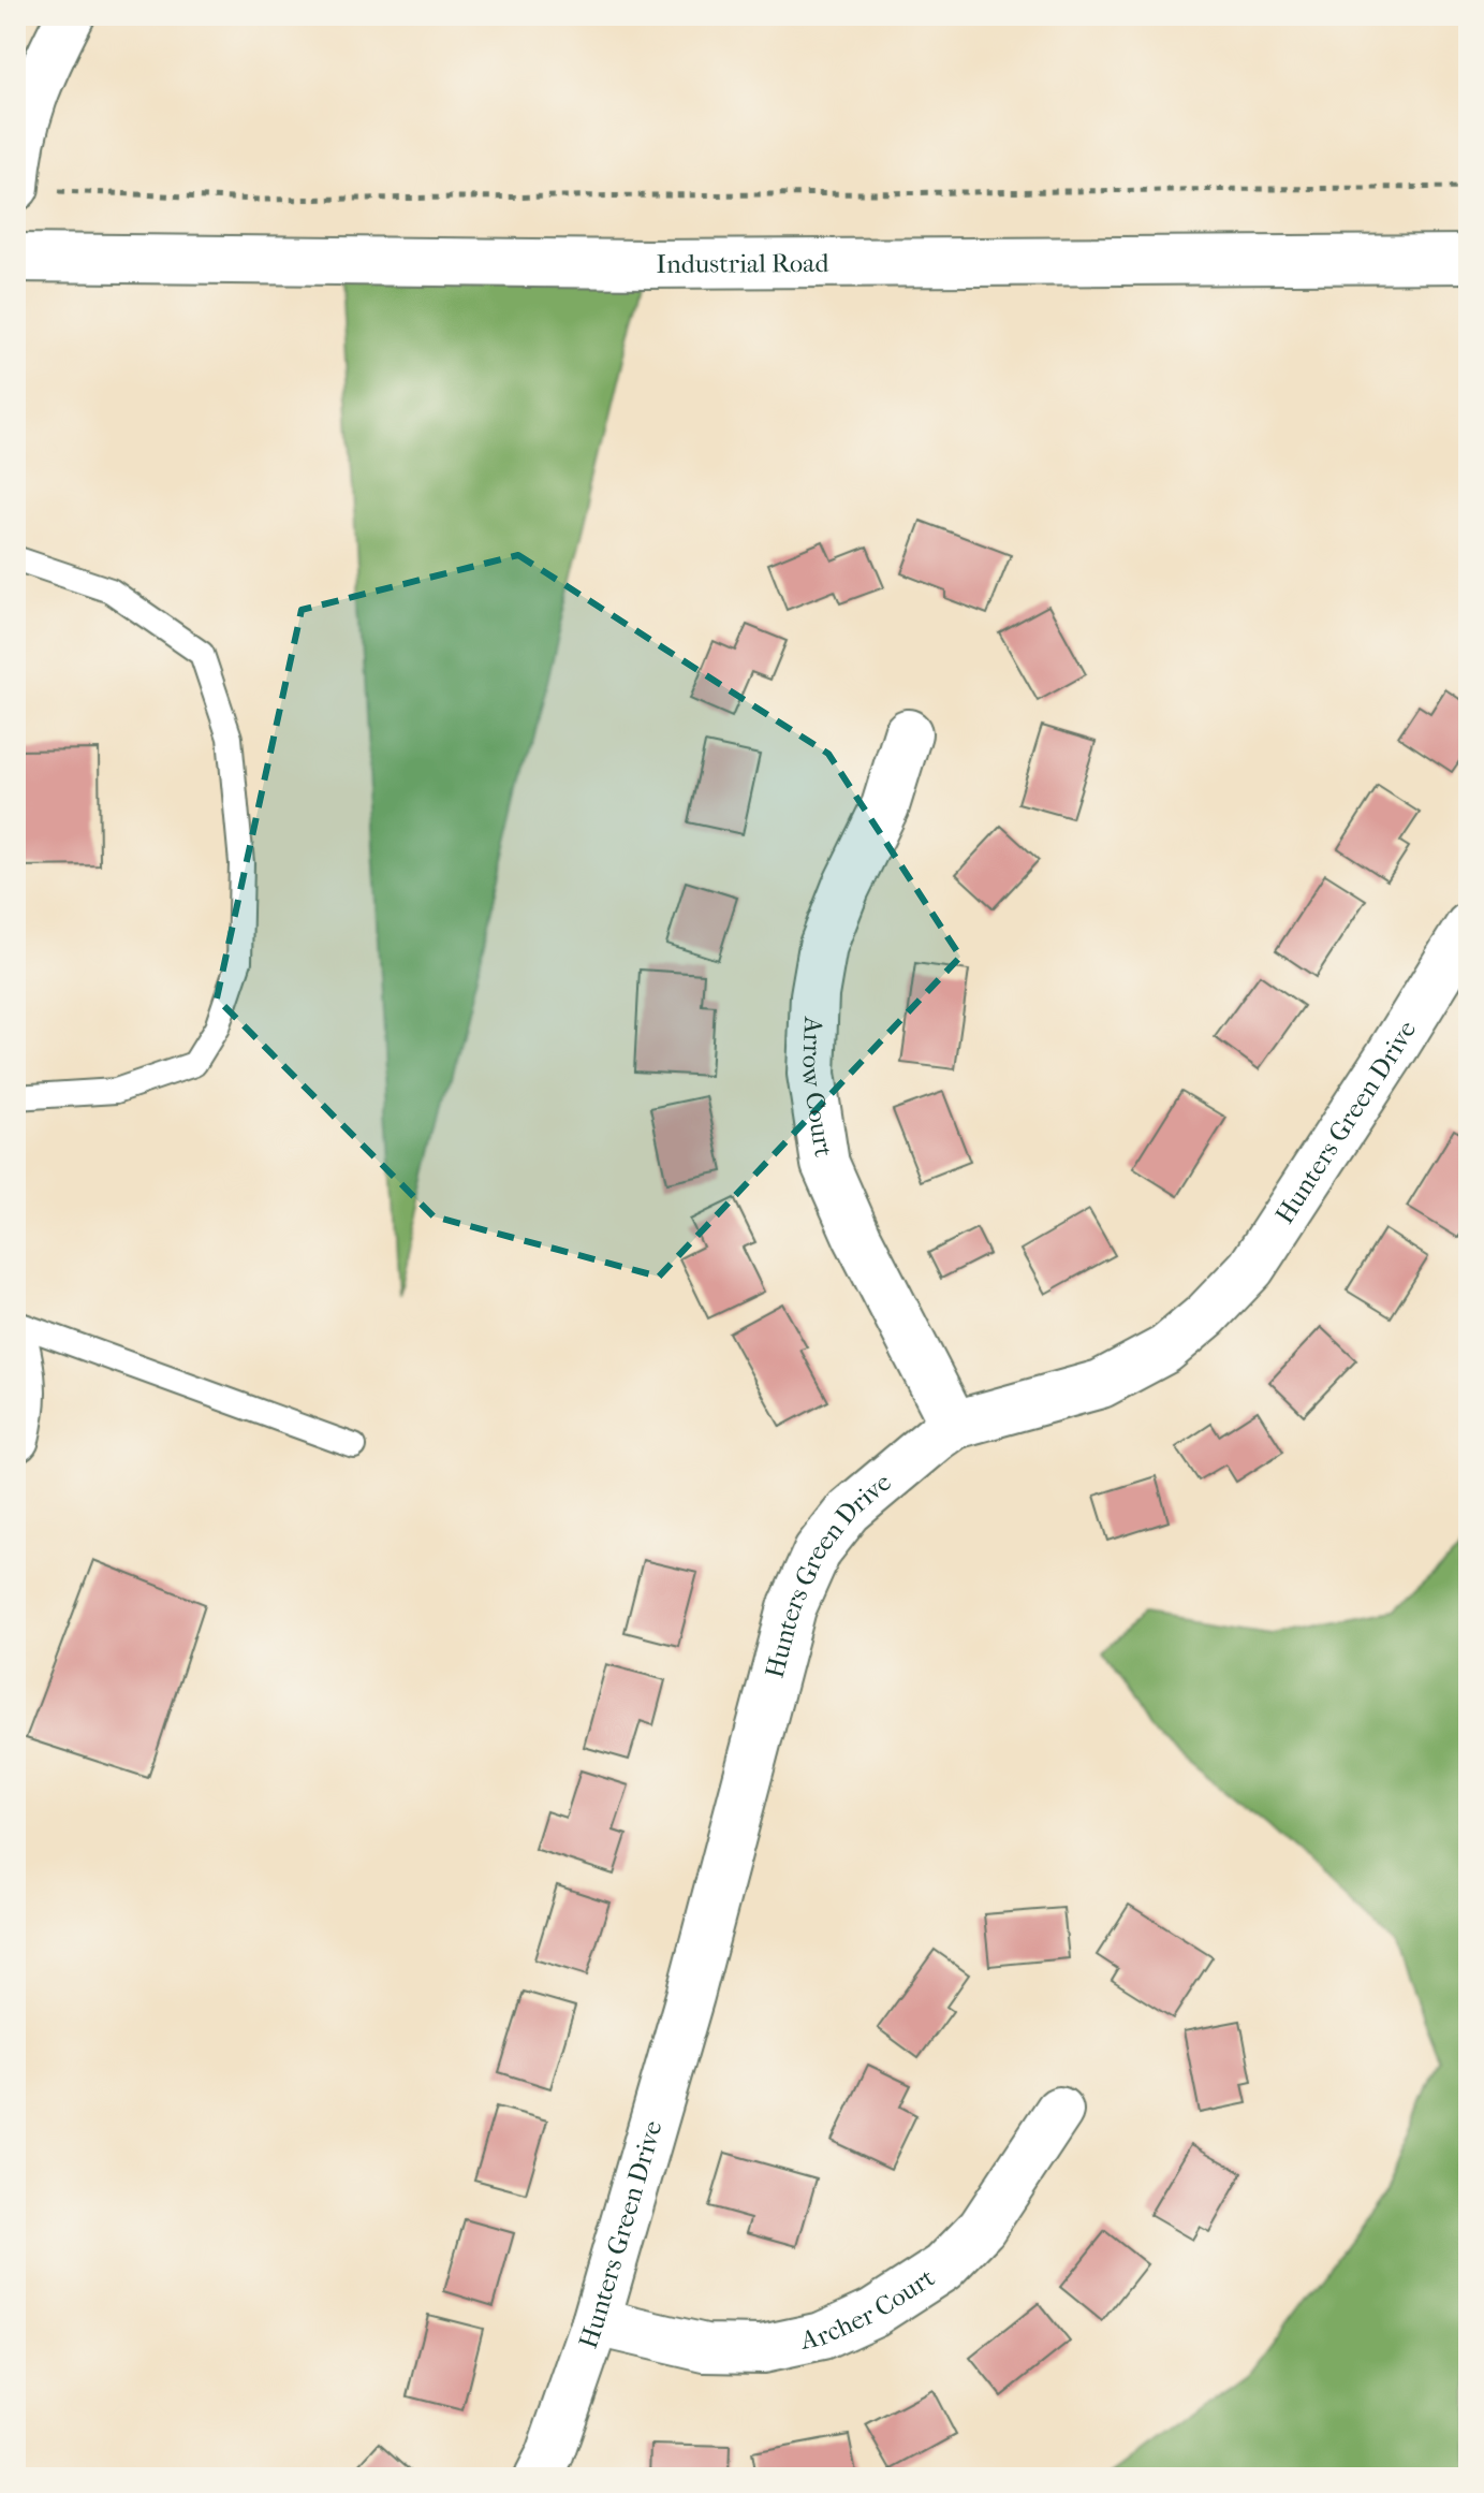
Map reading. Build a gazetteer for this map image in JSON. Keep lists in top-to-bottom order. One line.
{"streets":{"street":["Industrial Road","Arrow Court","Hunters Green Drive","Archer Court"]},"crossings":[["Arrow Court","Hunters Green Drive"],["Hunters Green Drive","Archer Court"]]}
